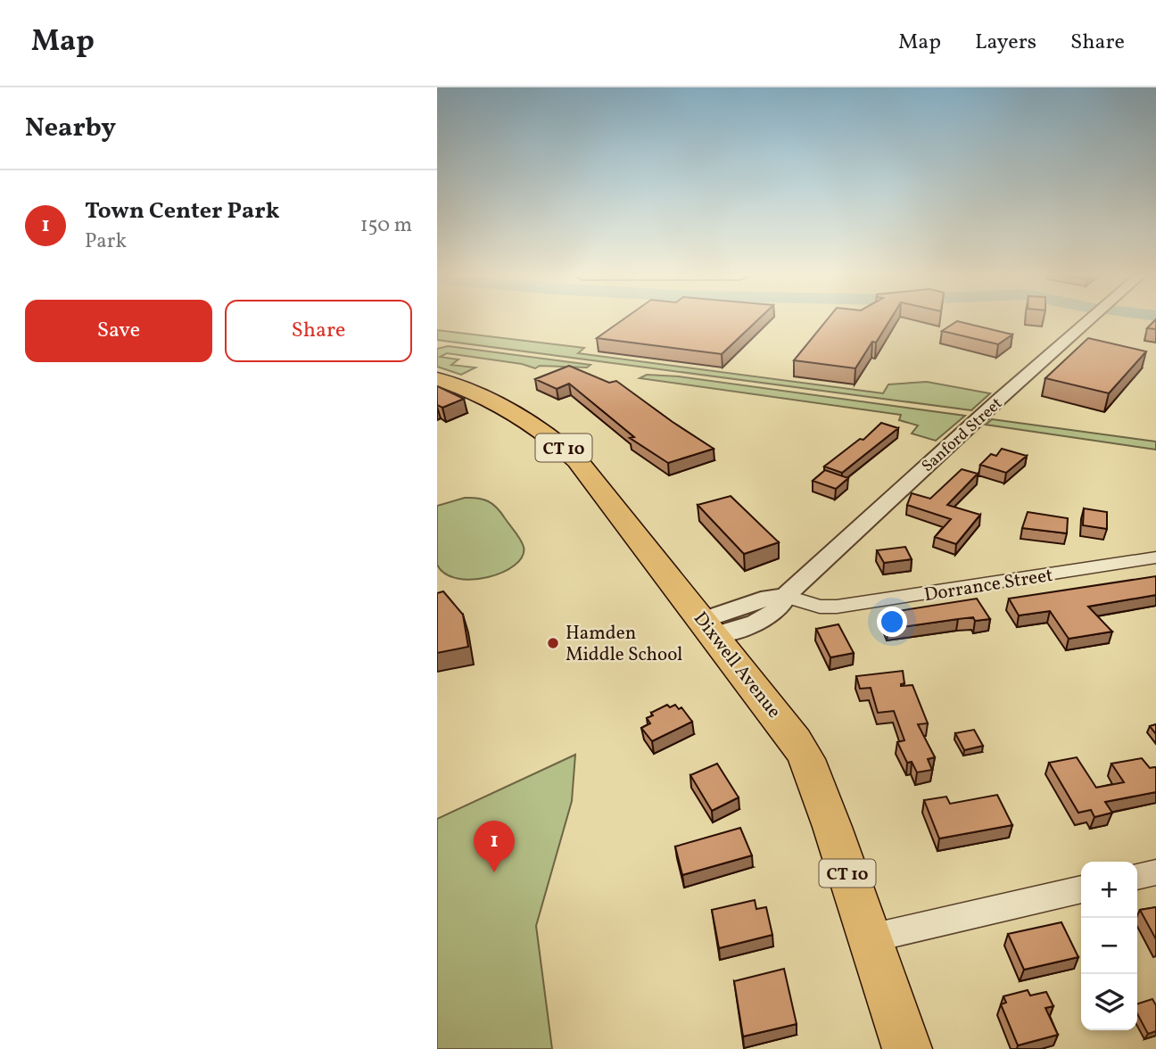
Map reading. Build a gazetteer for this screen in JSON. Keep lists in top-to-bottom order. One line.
{"streets":{"main road":["CT 10","Dixwell Avenue"],"street":["Sanford Street","Dorrance Street"]},"crossings":[["Sanford Street","Dorrance Street"],["Sanford Street","Dixwell Avenue"]],"places":["Hamden Middle School"],"page":{"header":"Map","nav":["Map","Layers","Share"],"heading":"Nearby","list":[{"mark":"1","name":"Town Center Park","note":"Park","value":"150 m"}],"buttons":["Save","Share"],"pins":"1","map_buttons":["+","−"]}}
